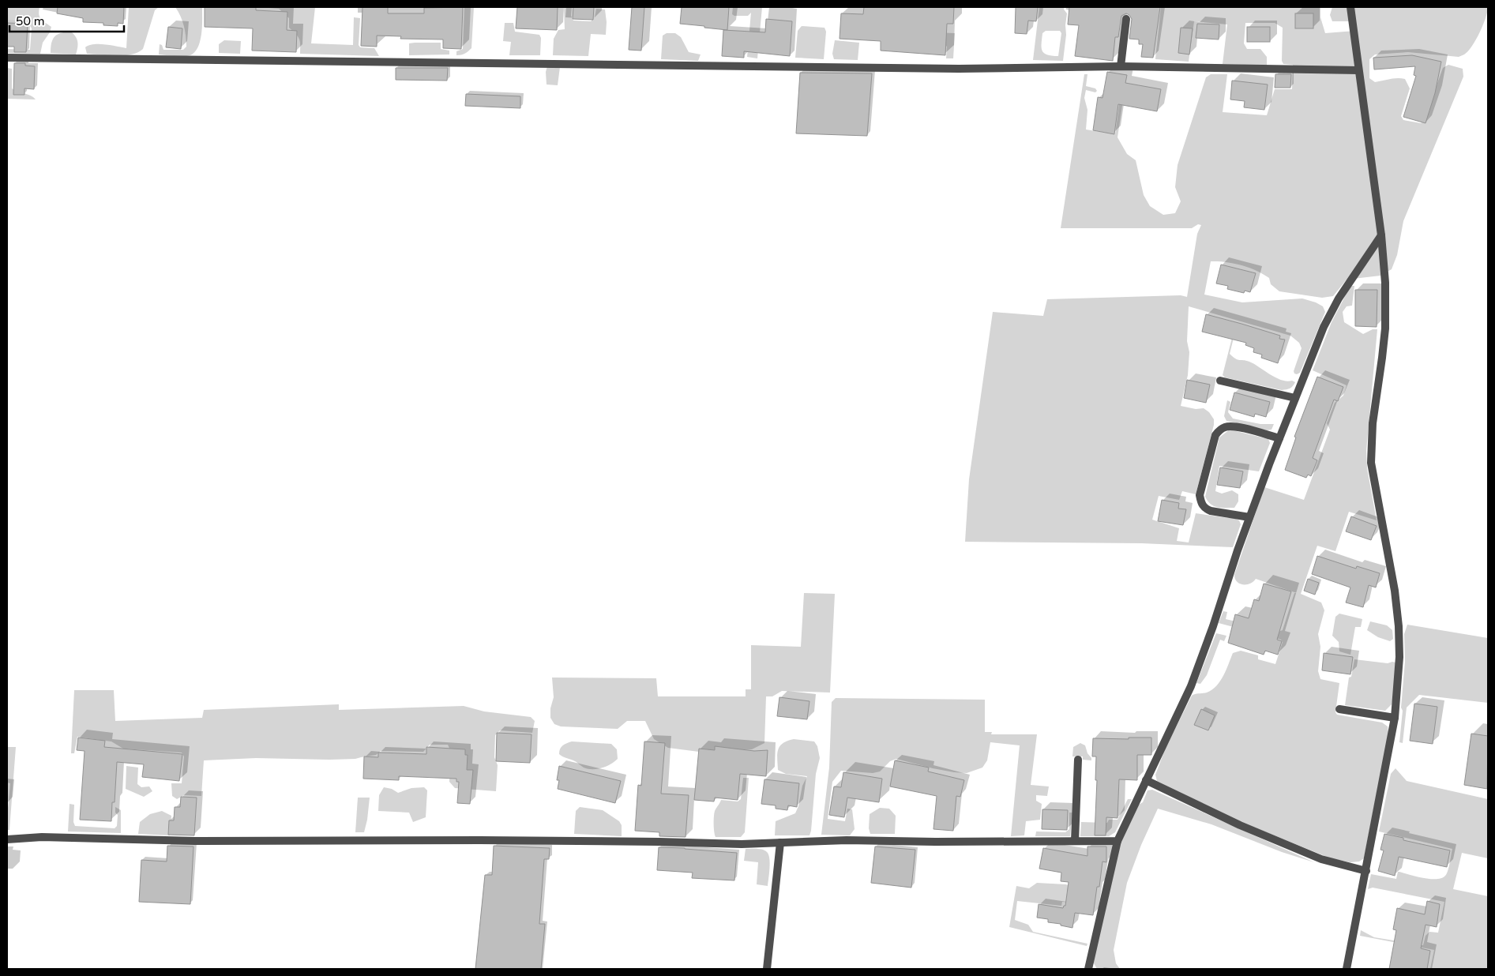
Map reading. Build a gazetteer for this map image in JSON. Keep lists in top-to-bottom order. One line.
{"scale_bar":"50 m"}
